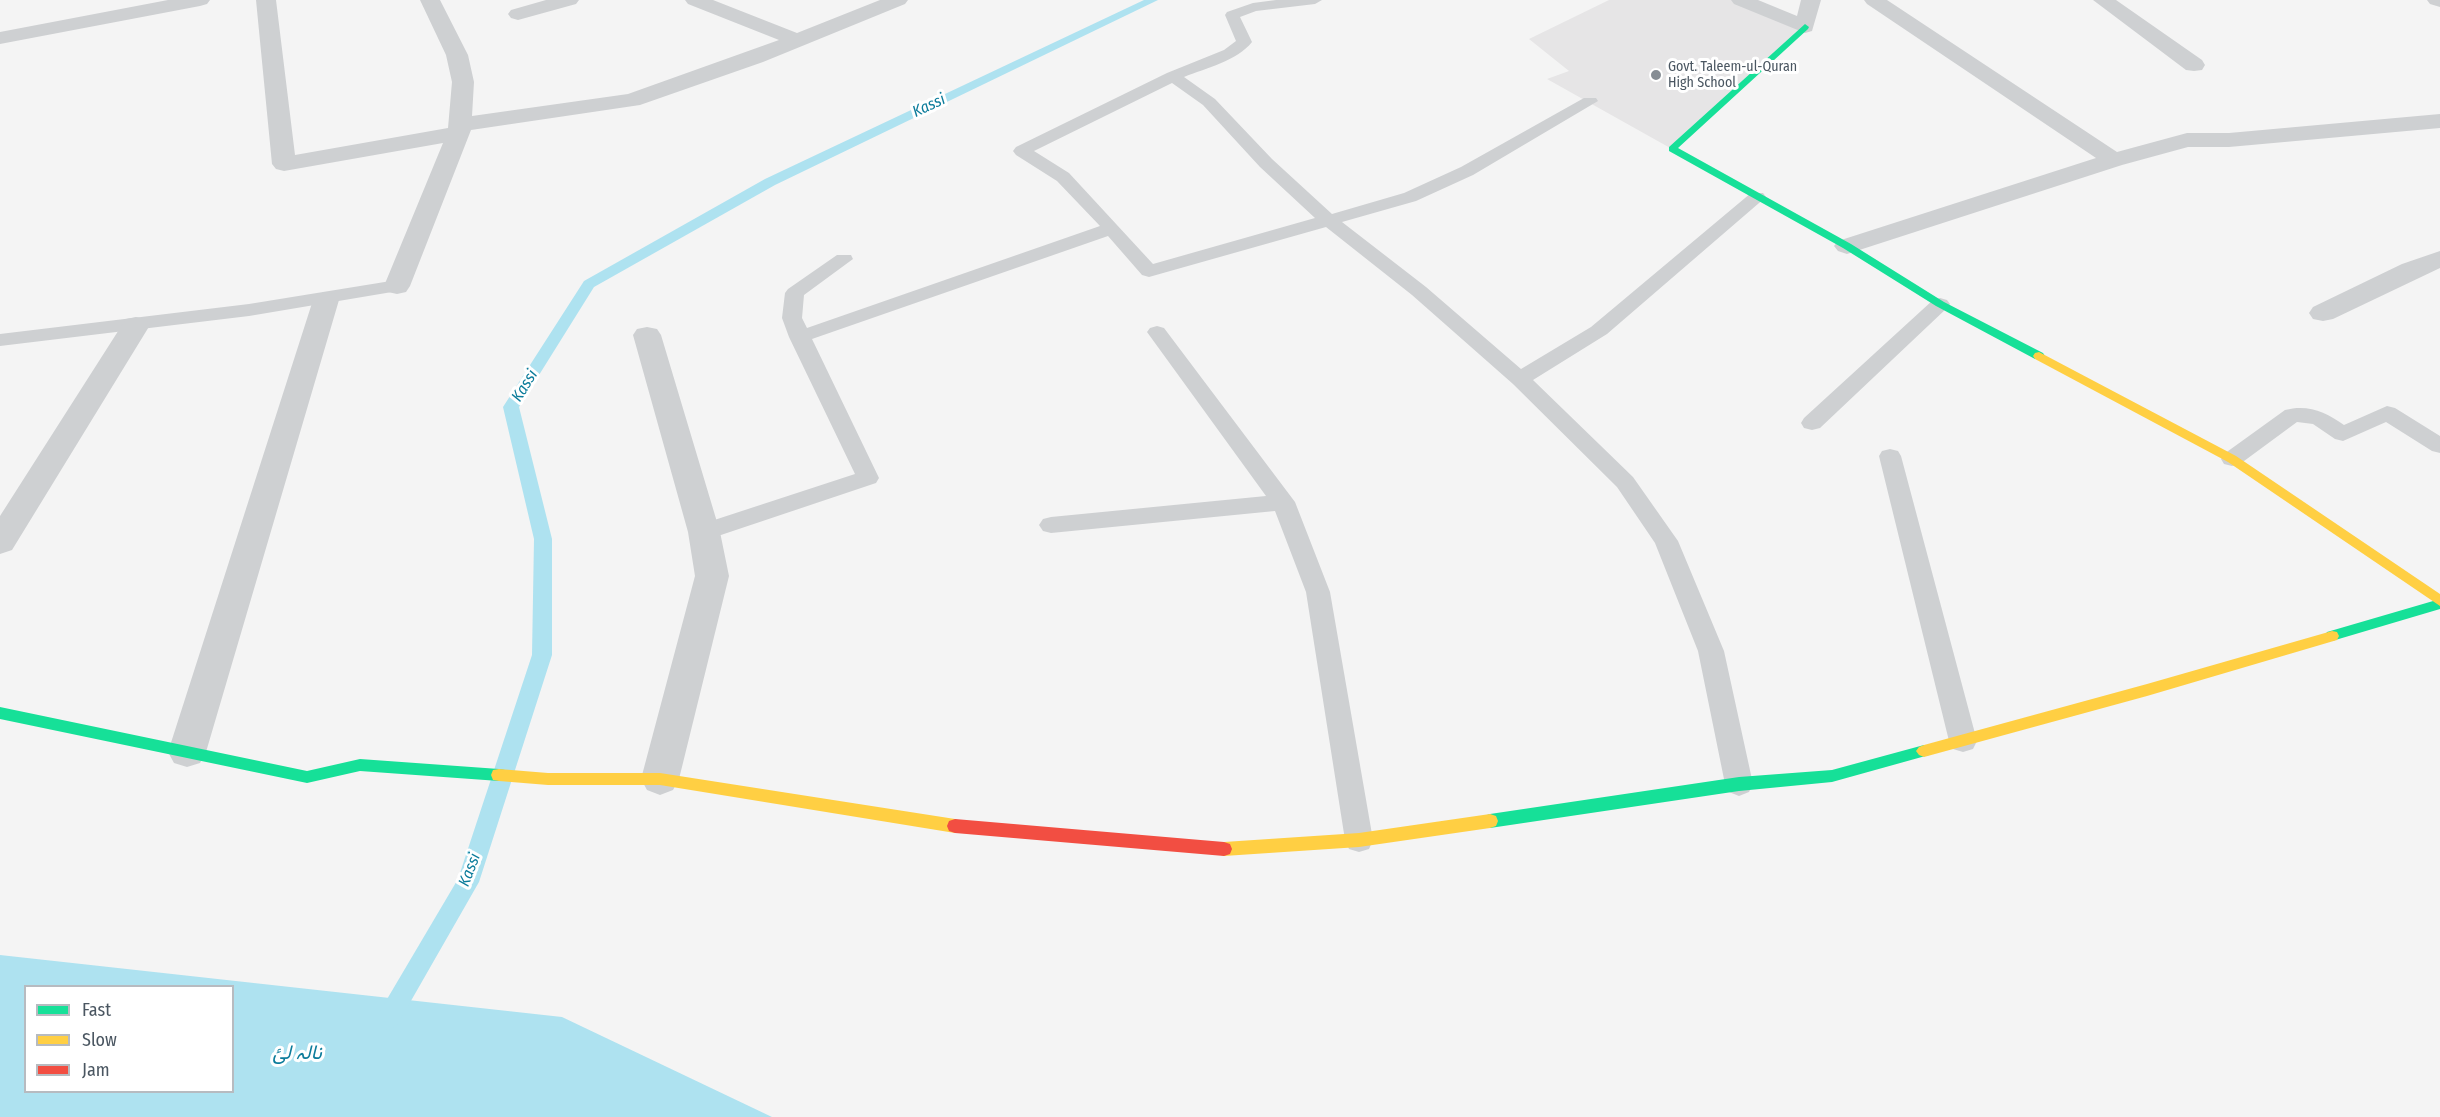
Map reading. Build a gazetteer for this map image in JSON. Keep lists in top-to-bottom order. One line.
{"water":["Kassi","نالہ لئ"],"places":["Govt. Taleem-ul-Quran High School"],"legend":["Fast","Slow","Jam"]}
